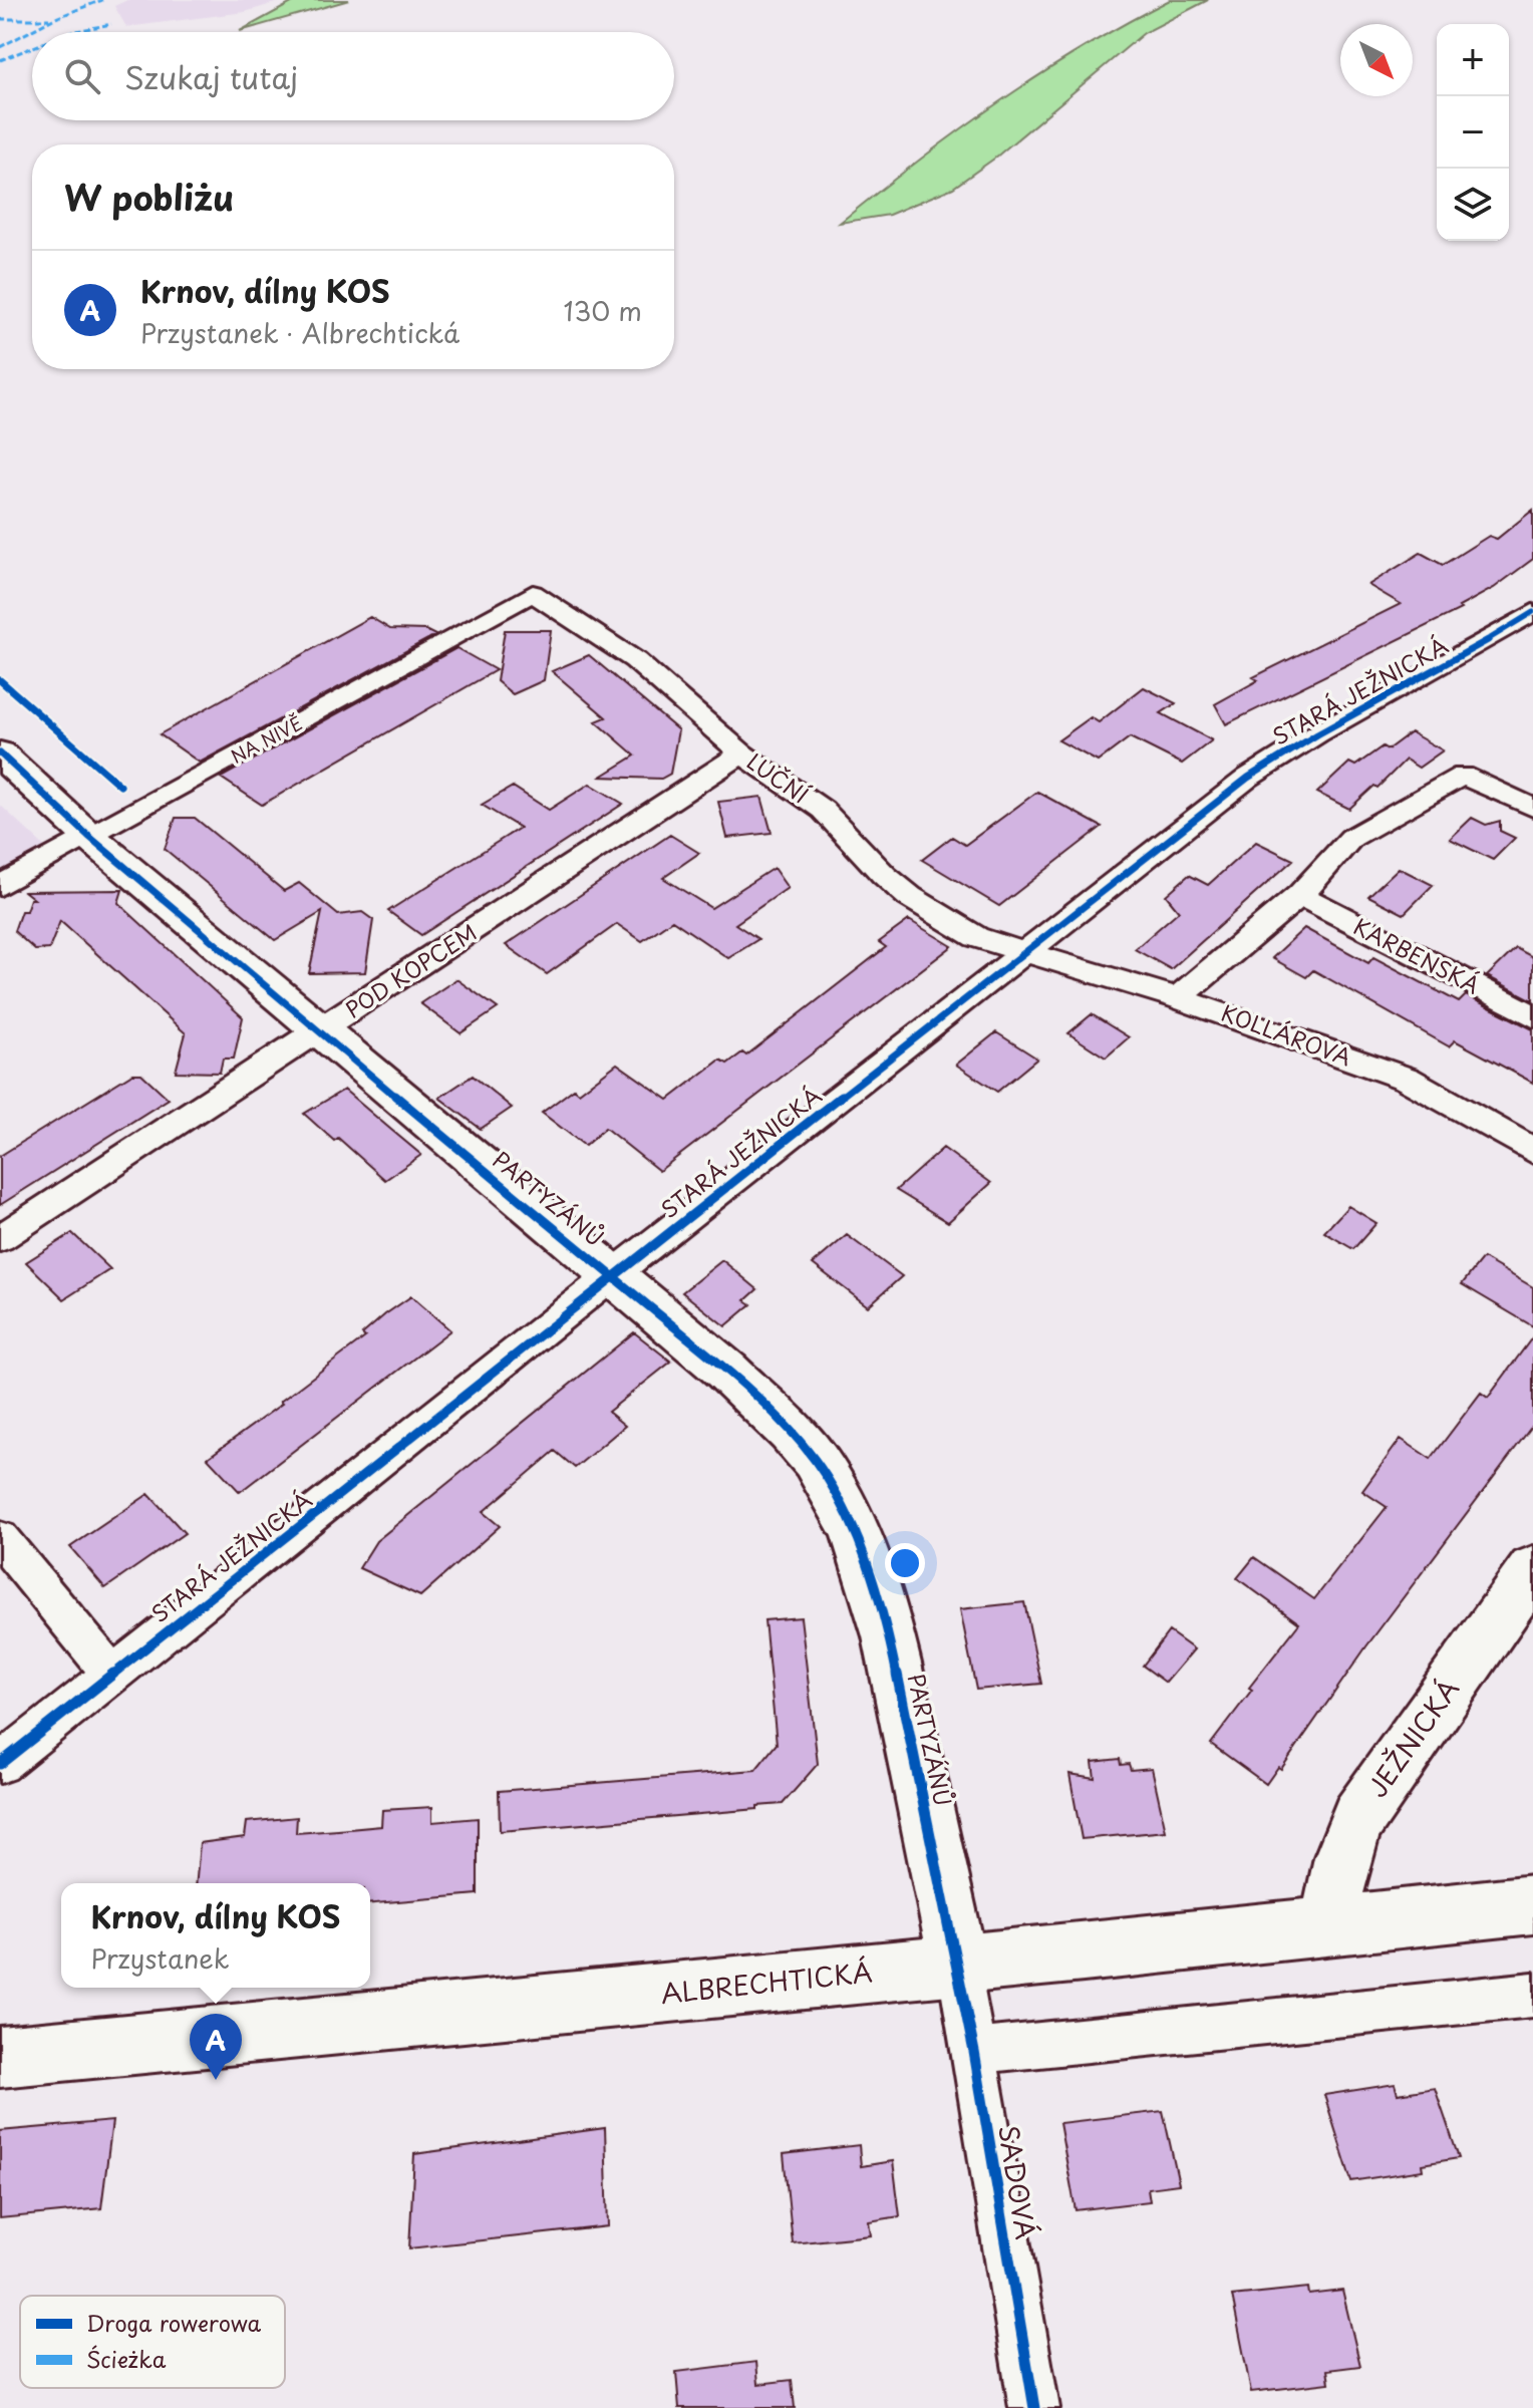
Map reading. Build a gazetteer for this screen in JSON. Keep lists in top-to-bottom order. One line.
{"streets":{"street":["STARÁ JEŽNICKÁ","NA NIVĚ","LUČNÍ","KARBENSKÁ","POD KOPCEM","KOLLÁROVA","PARTYZÁNŮ","JEŽNICKÁ","ALBRECHTICKÁ","SADOVÁ"]},"crossings":[["STARÁ JEŽNICKÁ","LUČNÍ"],["STARÁ JEŽNICKÁ","KOLLÁROVA"],["STARÁ JEŽNICKÁ","PARTYZÁNŮ"],["NA NIVĚ","LUČNÍ"],["NA NIVĚ","PARTYZÁNŮ"],["LUČNÍ","POD KOPCEM"],["LUČNÍ","KOLLÁROVA"],["POD KOPCEM","PARTYZÁNŮ"],["PARTYZÁNŮ","ALBRECHTICKÁ"],["PARTYZÁNŮ","SADOVÁ"],["JEŽNICKÁ","ALBRECHTICKÁ"],["ALBRECHTICKÁ","SADOVÁ"]],"legend":["Droga rowerowa","Ścieżka"],"north":"bottom right","page":{"map_buttons":["+","−"],"search":"Szukaj tutaj","heading":"W pobliżu","list":[{"mark":"A","name":"Krnov, dílny KOS","note":"Przystanek · Albrechtická","value":"130 m"}],"popup":["Krnov, dílny KOS","Przystanek"],"pins":"A"}}
